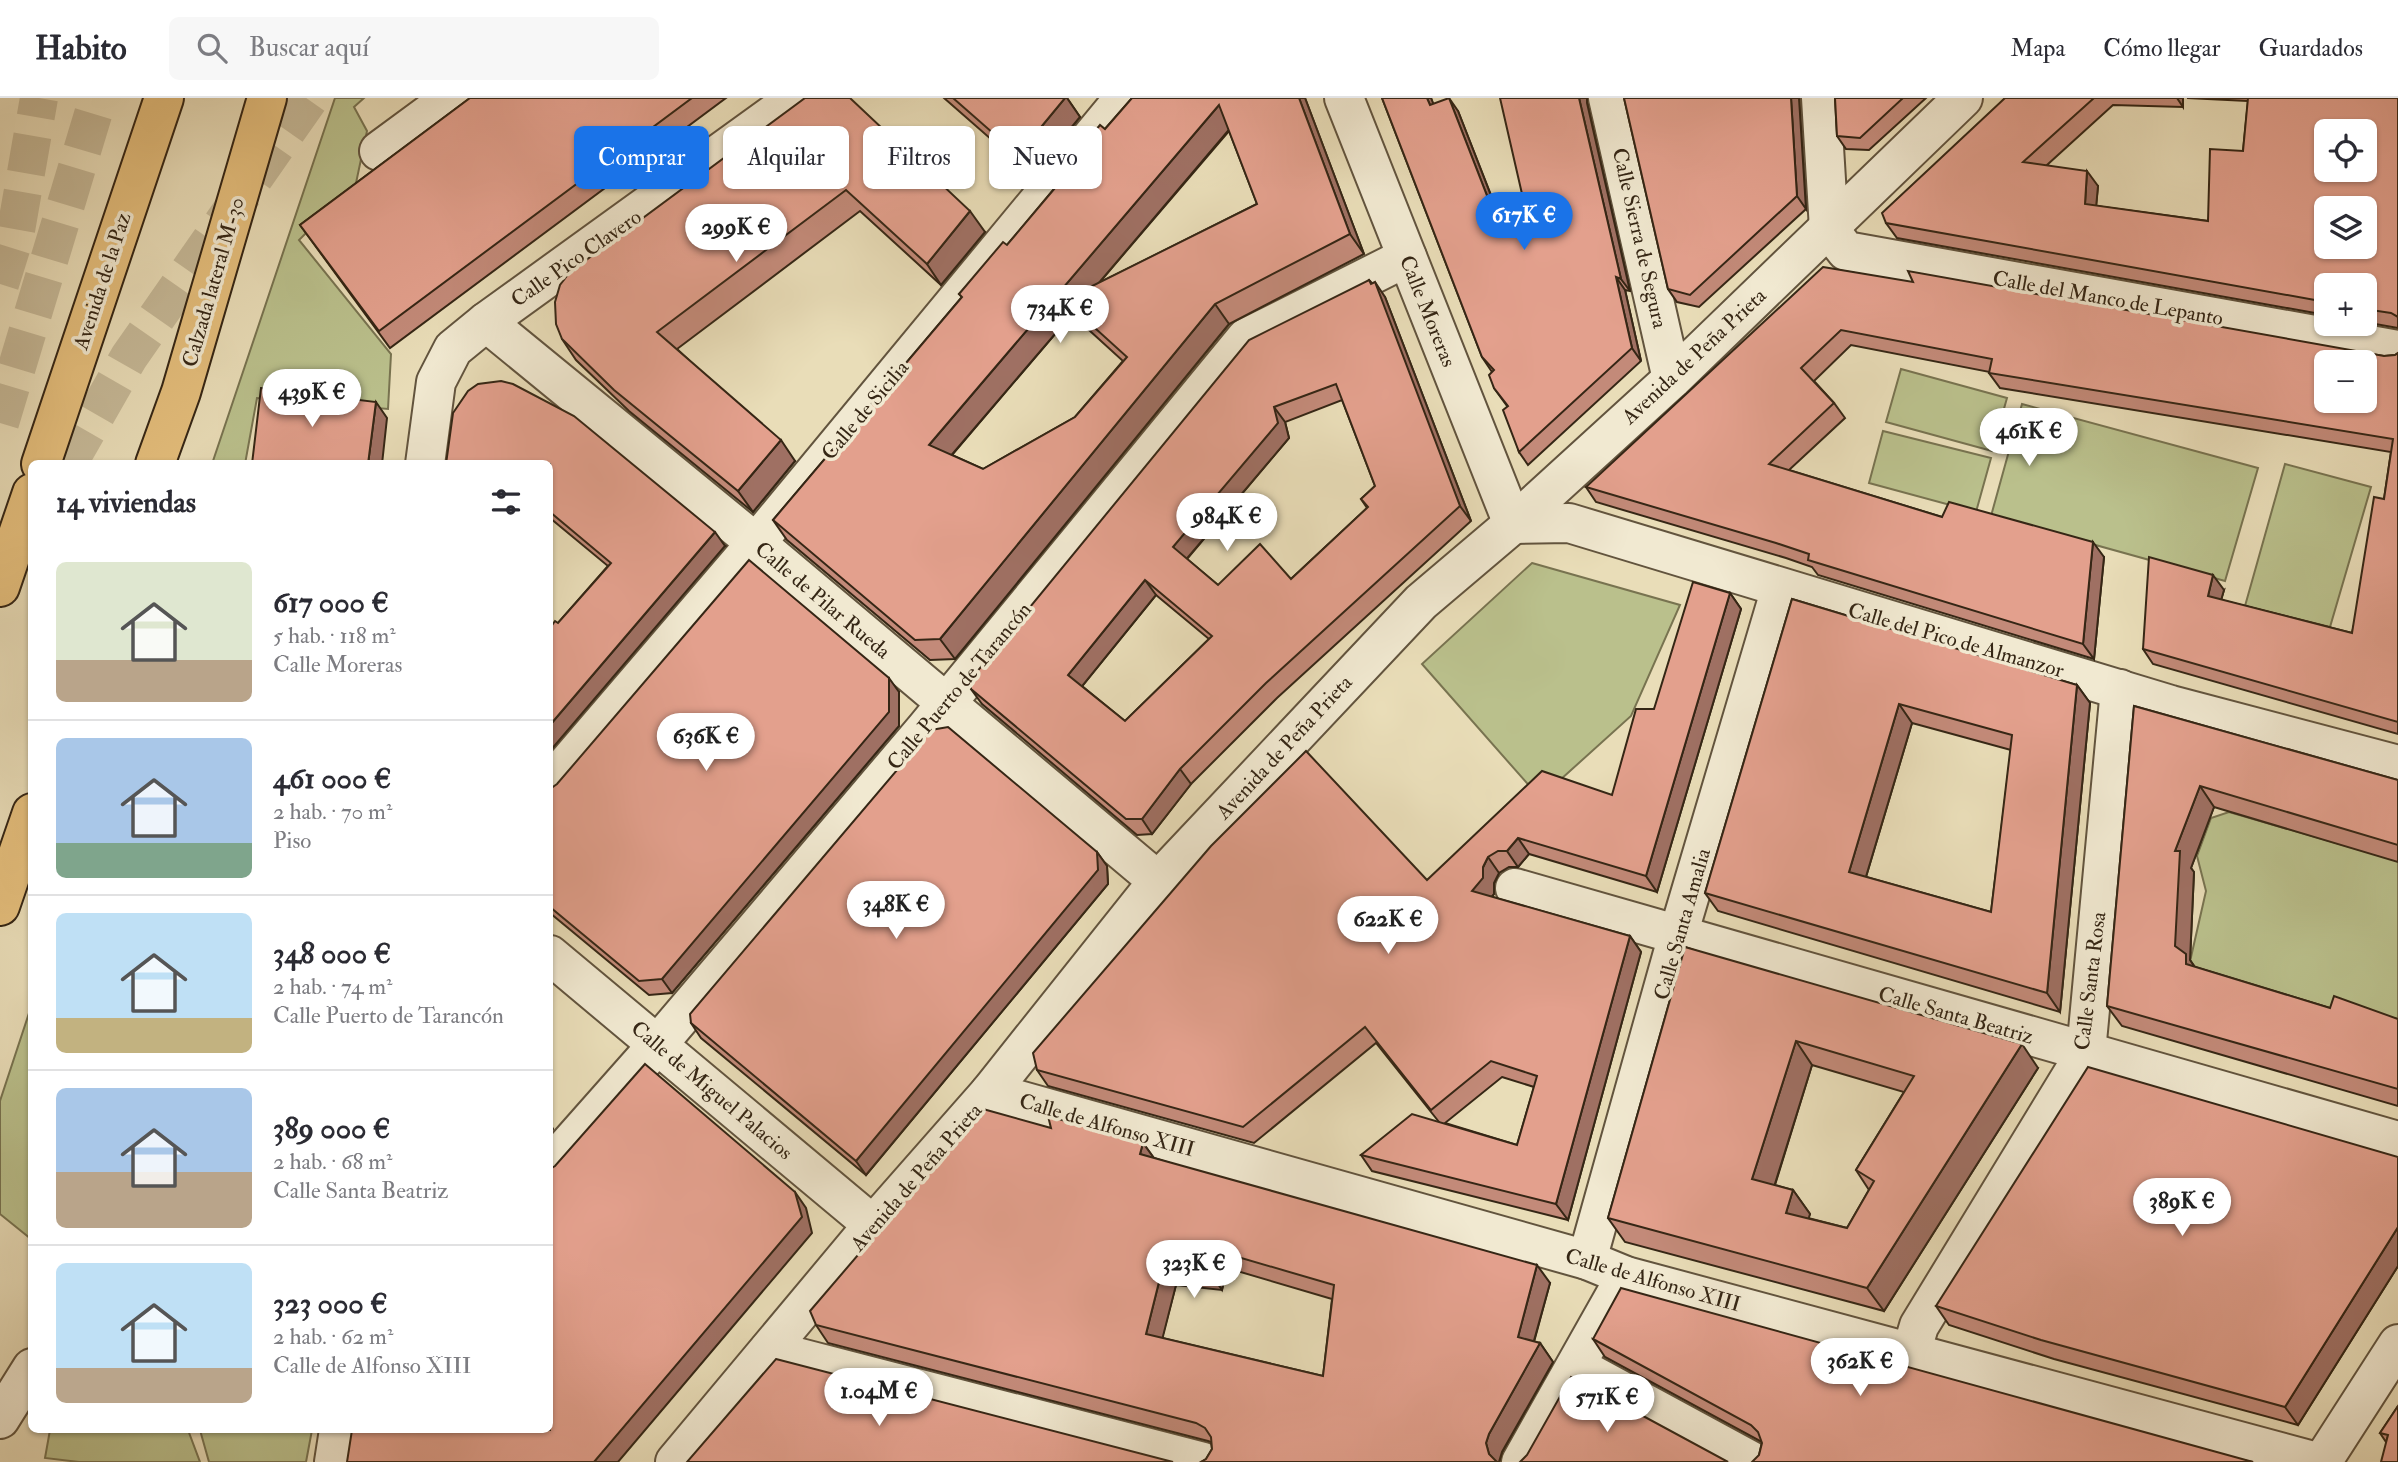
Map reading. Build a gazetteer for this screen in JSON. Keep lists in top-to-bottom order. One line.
{"streets":{"highway":["Avenida de la Paz","Calzada lateral M-30"],"street":["Calle Sierra de Segura","Calle Pico Clavero","Calle del Manco de Lepanto","Calle Moreras","Avenida de Peña Prieta","Calle de Sicilia","Calle de Pilar Rueda","Calle del Pico de Almanzor","Calle Puerto de Tarancón","Calle Santa Amalia","Calle Santa Rosa","Calle Santa Beatriz","Calle de Miguel Palacios","Calle de Alfonso XIII"]},"crossings":[["Calle Sierra de Segura","Avenida de Peña Prieta"],["Calle Pico Clavero","Calle de Pilar Rueda"],["Calle del Manco de Lepanto","Avenida de Peña Prieta"],["Calle Moreras","Avenida de Peña Prieta"],["Calle Moreras","Calle del Pico de Almanzor"],["Calle Moreras","Calle Puerto de Tarancón"],["Avenida de Peña Prieta","Calle de Pilar Rueda"],["Avenida de Peña Prieta","Calle del Pico de Almanzor"],["Avenida de Peña Prieta","Calle de Miguel Palacios"],["Avenida de Peña Prieta","Calle de Alfonso XIII"],["Calle de Sicilia","Calle de Pilar Rueda"],["Calle de Pilar Rueda","Calle Puerto de Tarancón"],["Calle del Pico de Almanzor","Calle Santa Amalia"],["Calle del Pico de Almanzor","Calle Santa Rosa"],["Calle Puerto de Tarancón","Calle de Miguel Palacios"],["Calle Santa Amalia","Calle Santa Beatriz"],["Calle Santa Amalia","Calle de Alfonso XIII"],["Calle Santa Rosa","Calle Santa Beatriz"],["Calle Santa Rosa","Calle de Alfonso XIII"]],"page":{"header":"Habito","search":"Buscar aquí","nav":["Mapa","Cómo llegar","Guardados"],"map_buttons":["+","−"],"chip":["Comprar","Alquilar","Filtros","Nuevo"],"price":["617K €","299K €","734K €","439K €","461K €","984K €","636K €","348K €","622K €","389K €","323K €","362K €","1.04M €","571K €"],"heading":"14 viviendas","list":[{"name":"617 000 €","note":"5 hab. · 118 m² · Calle Moreras"},{"name":"461 000 €","note":"2 hab. · 70 m² · Piso"},{"name":"348 000 €","note":"2 hab. · 74 m² · Calle Puerto de Tarancón"},{"name":"389 000 €","note":"2 hab. · 68 m² · Calle Santa Beatriz"},{"name":"323 000 €","note":"2 hab. · 62 m² · Calle de Alfonso XIII"}]}}
